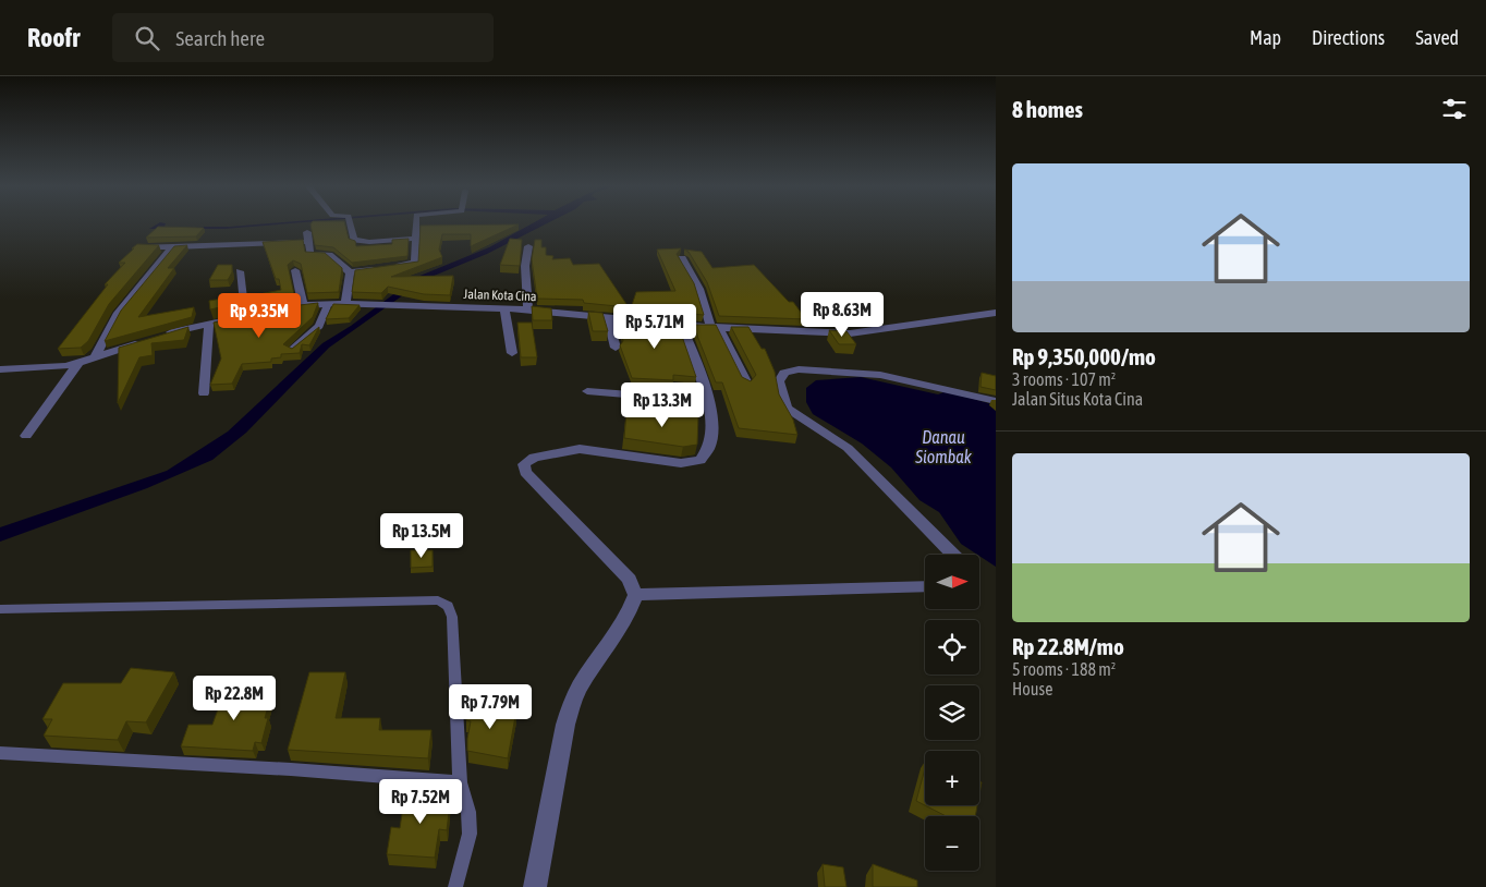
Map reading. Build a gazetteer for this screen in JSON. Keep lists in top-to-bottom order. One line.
{"streets":{"street":["Jalan Kota Cina"]},"water":["Danau Siombak"],"north":"right","page":{"header":"Roofr","search":"Search here","nav":["Map","Directions","Saved"],"heading":"8 homes","list":[{"name":"Rp 9,350,000/mo","note":"3 rooms · 107 m² · Jalan Situs Kota Cina"},{"name":"Rp 22.8M/mo","note":"5 rooms · 188 m² · House"}],"price":["Rp 8.63M","Rp 9.35M","Rp 5.71M","Rp 13.3M","Rp 13.5M","Rp 22.8M","Rp 7.79M","Rp 7.52M"],"map_buttons":["+","−"]}}
